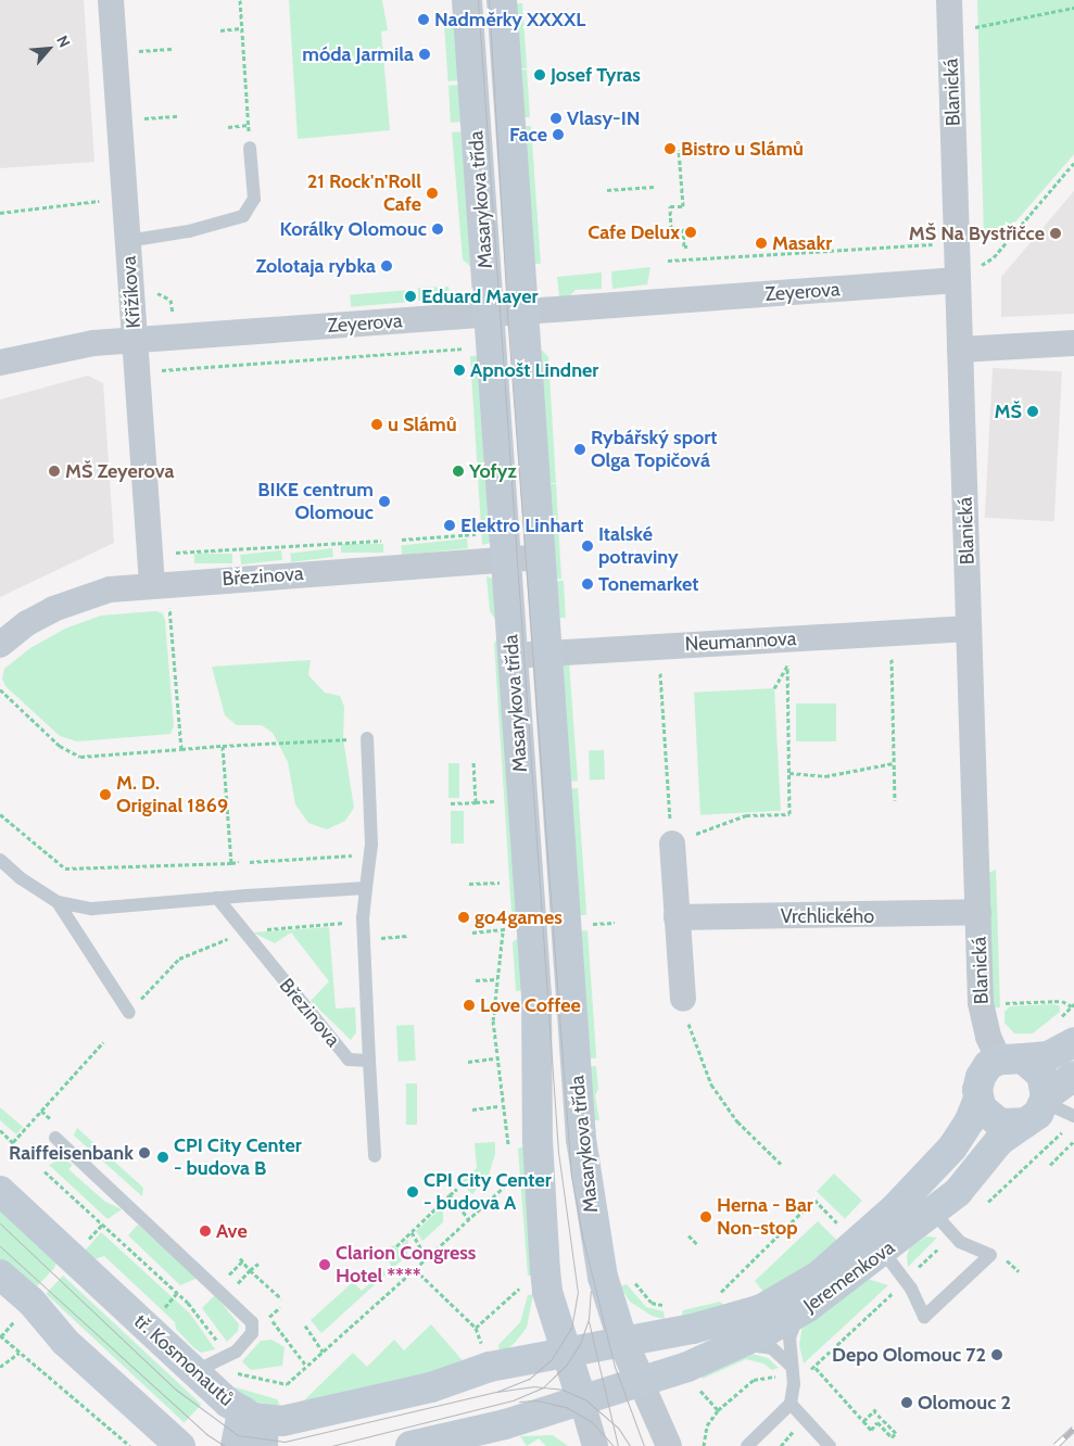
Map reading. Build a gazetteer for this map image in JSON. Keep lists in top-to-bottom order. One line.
{"streets":{"street":["Blanická","Masarykova třída","Křižíkova","Zeyerova","Březinova","Neumannova","Vrchlického","Jeremenkova","tř. Kosmonautů"]},"crossings":[["Blanická","Zeyerova"],["Blanická","Neumannova"],["Blanická","Vrchlického"],["Blanická","Jeremenkova"],["Masarykova třída","Zeyerova"],["Masarykova třída","Březinova"],["Masarykova třída","Neumannova"],["Masarykova třída","Jeremenkova"],["Křižíkova","Zeyerova"],["Křižíkova","Březinova"]],"places":["Nadměrky XXXXL","móda Jarmila","Josef Tyras","Vlasy-IN","Face","Bistro u Slámů","21 Rock'n'Roll Cafe","Korálky Olomouc","Cafe Delux","MŠ Na Bystřičce","Masakr","Zolotaja rybka","Eduard Mayer","Apnošt Lindner","MŠ","u Slámů","Rybářský sport Olga Topičová","MŠ Zeyerova","Yofyz","BIKE centrum Olomouc","Elektro Linhart","Italské potraviny","Tonemarket","M. D. Original 1869","go4games","Love Coffee","Raiffeisenbank","CPI City Center - budova B","CPI City Center - budova A","Herna - Bar Non-stop","Ave","Clarion Congress Hotel ****","Depo Olomouc 72","Olomouc 2"],"north":"top right"}
